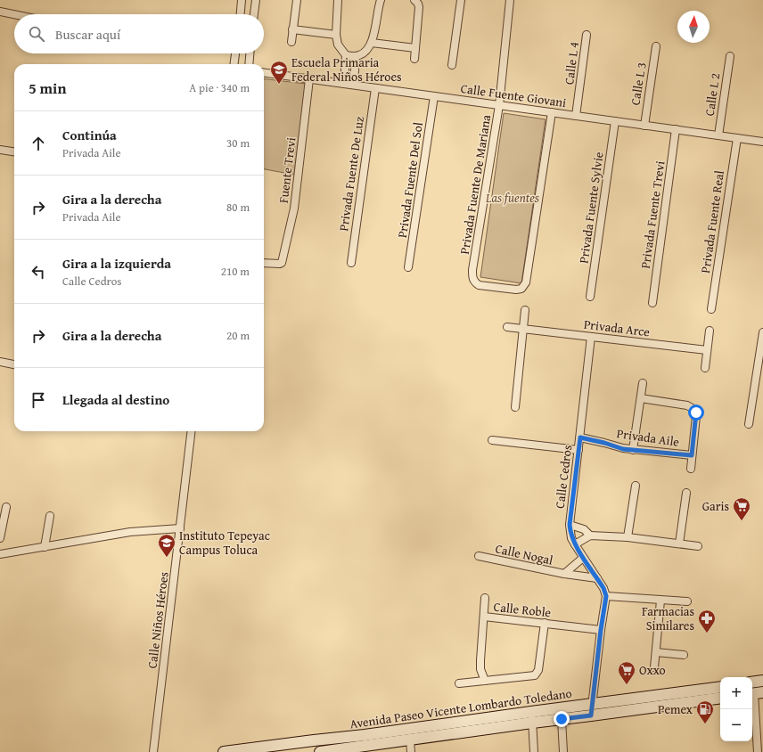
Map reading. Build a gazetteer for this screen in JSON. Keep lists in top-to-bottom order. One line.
{"streets":{"main road":["Avenida Paseo Vicente Lombardo Toledano"],"street":["Calle L 4","Calle L 3","Calle L 2","Calle Fuente Giovani","Fuente Trevi","Privada Fuente De Luz","Privada Fuente Del Sol","Privada Fuente De Mariana","Privada Fuente Sylvie","Privada Fuente Trevi","Privada Fuente Real","Privada Arce","Privada Aile","Calle Cedros","Calle Nogal","Calle Roble","Calle Niños Héroes"]},"crossings":[["Calle L 4","Calle Fuente Giovani"],["Calle L 3","Calle Fuente Giovani"],["Calle L 2","Calle Fuente Giovani"],["Calle Fuente Giovani","Fuente Trevi"],["Calle Fuente Giovani","Privada Fuente De Luz"],["Calle Fuente Giovani","Privada Fuente Del Sol"],["Calle Fuente Giovani","Privada Fuente De Mariana"],["Calle Fuente Giovani","Privada Fuente Sylvie"],["Calle Fuente Giovani","Privada Fuente Trevi"],["Calle Fuente Giovani","Privada Fuente Real"],["Privada Arce","Calle Cedros"],["Privada Aile","Calle Cedros"],["Calle Cedros","Calle Nogal"]],"parks":["Las fuentes"],"places":{"school or university":["Escuela Primaria Federal Niños Héroes","Instituto Tepeyac Campus Toluca"],"supermarket":["Garis","Oxxo"],"pharmacy":["Farmacias Similares"],"fuel station":["Pemex"]},"north":"top","page":{"search":"Buscar aquí","heading":["5 min","A pie · 340 m"],"list":[["Continúa","Privada Aile","30 m"],["Gira a la derecha","Privada Aile","80 m"],["Gira a la izquierda","Calle Cedros","210 m"],["Gira a la derecha","20 m"],"Llegada al destino"],"map_buttons":["+","−"]}}
